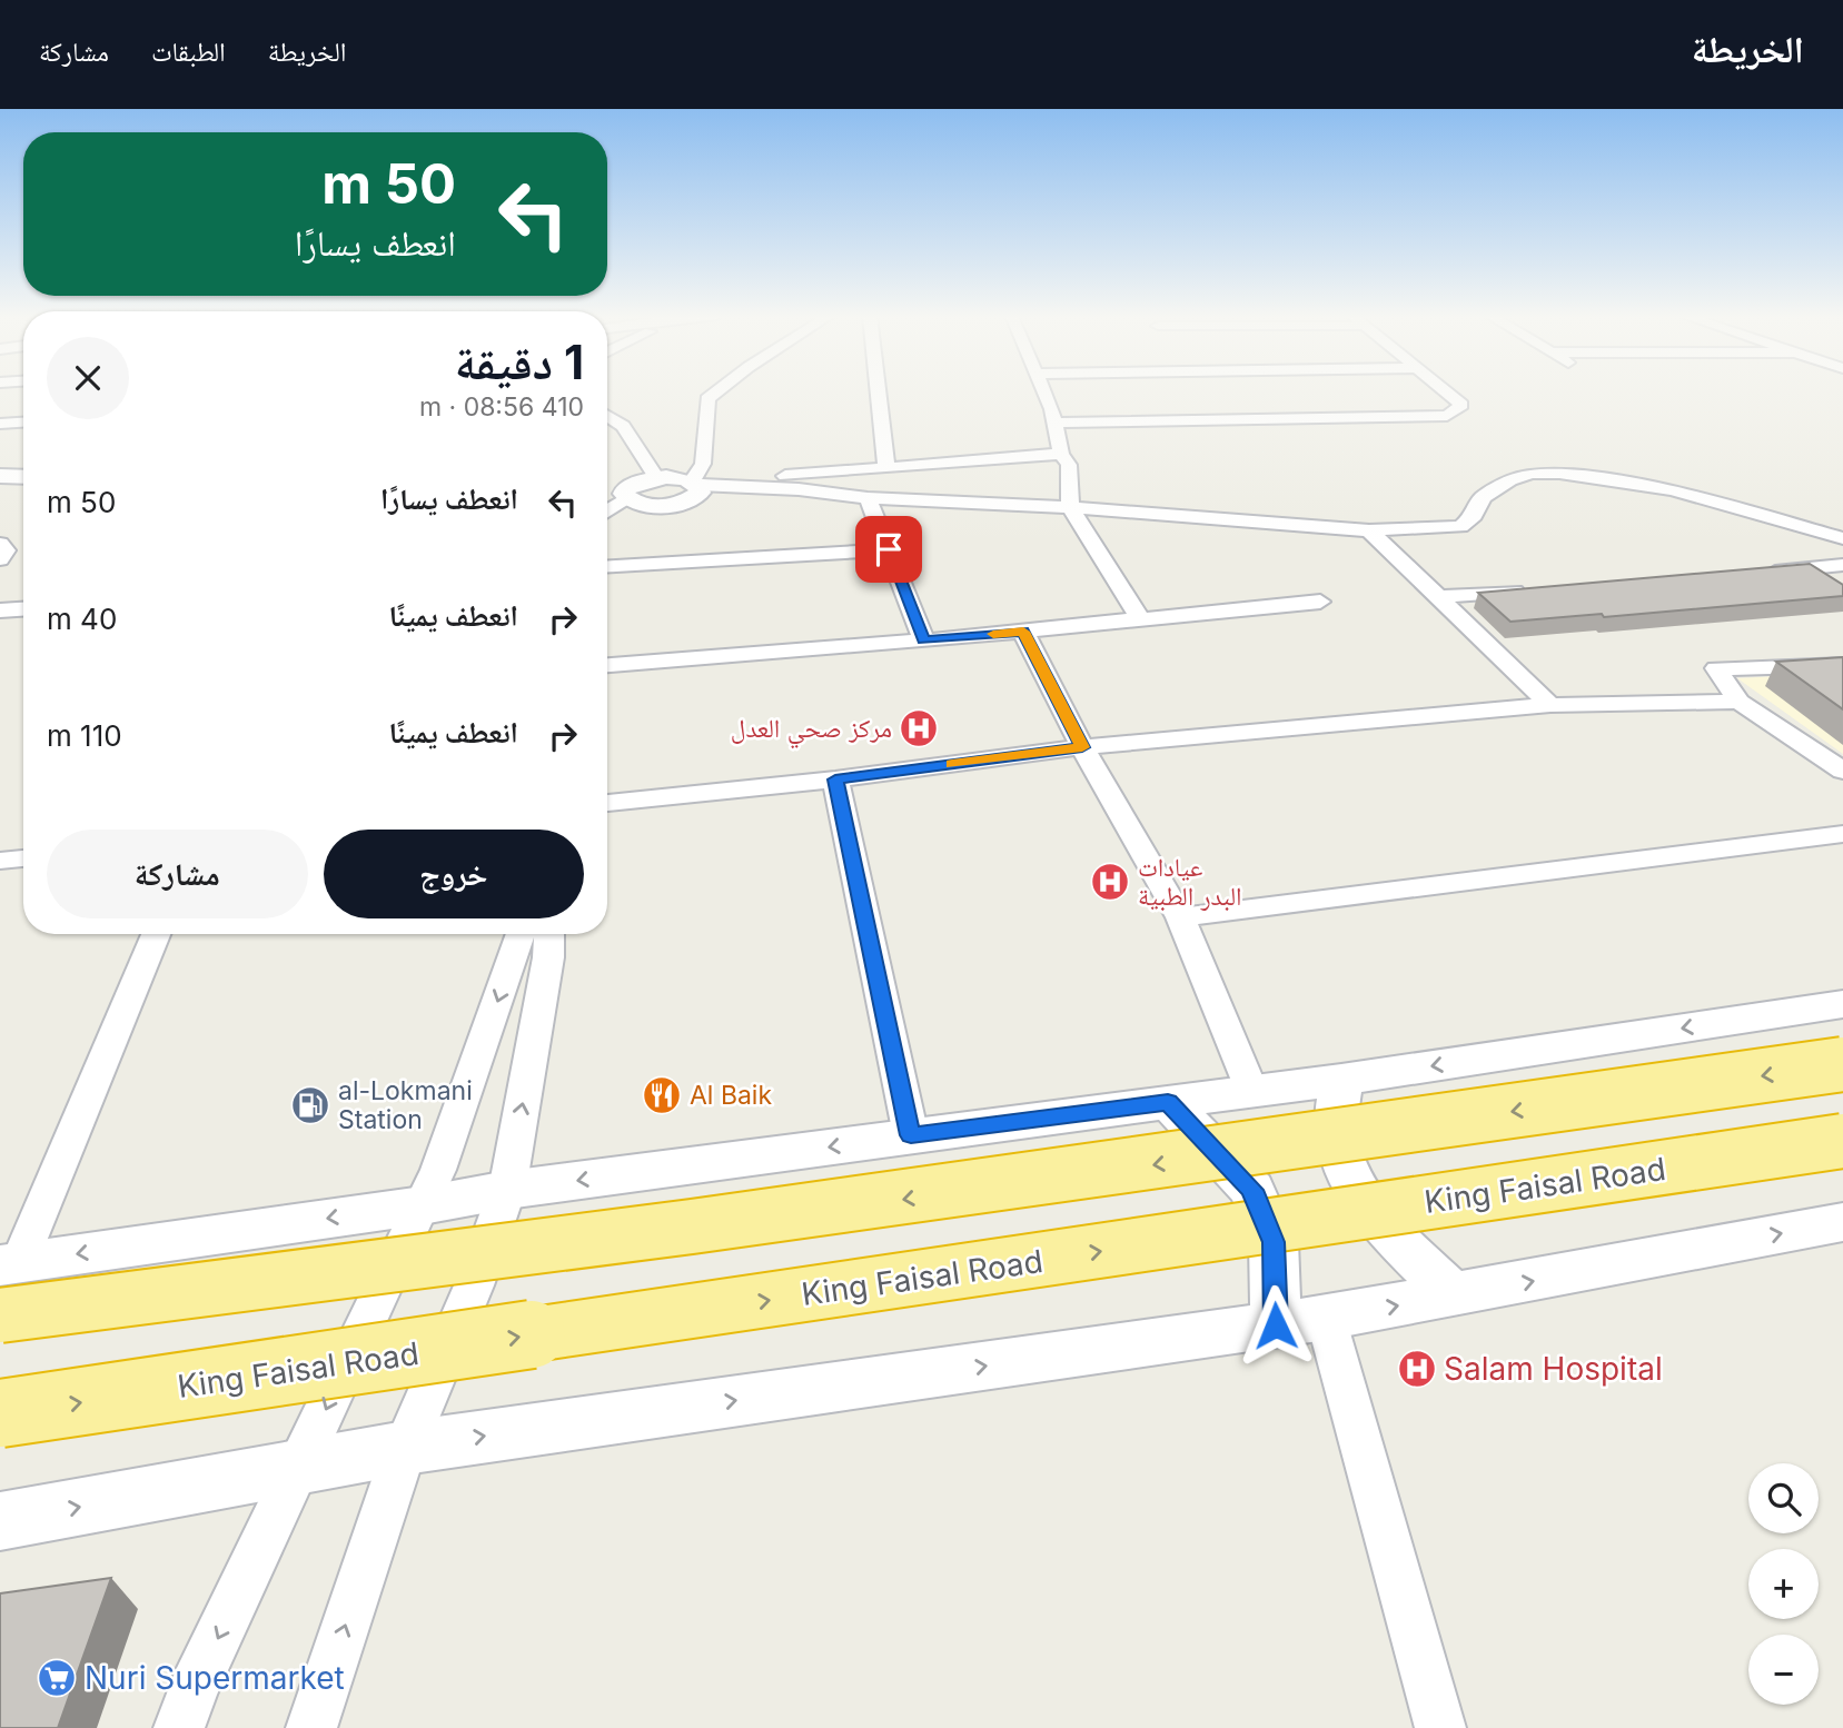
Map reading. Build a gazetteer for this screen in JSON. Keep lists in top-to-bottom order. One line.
{"streets":{"highway":["King Faisal Road"]},"places":{"hospital":["مركز صحي العدل","عيادات البدر الطبية","Salam Hospital"],"restaurant":["Al Baik"],"fuel station":["al-Lokmani Station"],"supermarket":["Nuri Supermarket"]},"page":{"header":"الخريطة","nav":["الخريطة","الطبقات","مشاركة"],"turn":["50 m","انعطف يسارًا"],"heading":["1 دقيقة","410 m · 08:56"],"list":[{"name":"انعطف يسارًا","value":"50 m"},{"name":"انعطف يمينًا","value":"40 m"},{"name":"انعطف يمينًا","value":"110 m"}],"buttons":["خروج","مشاركة"],"map_buttons":["+","−"]}}
